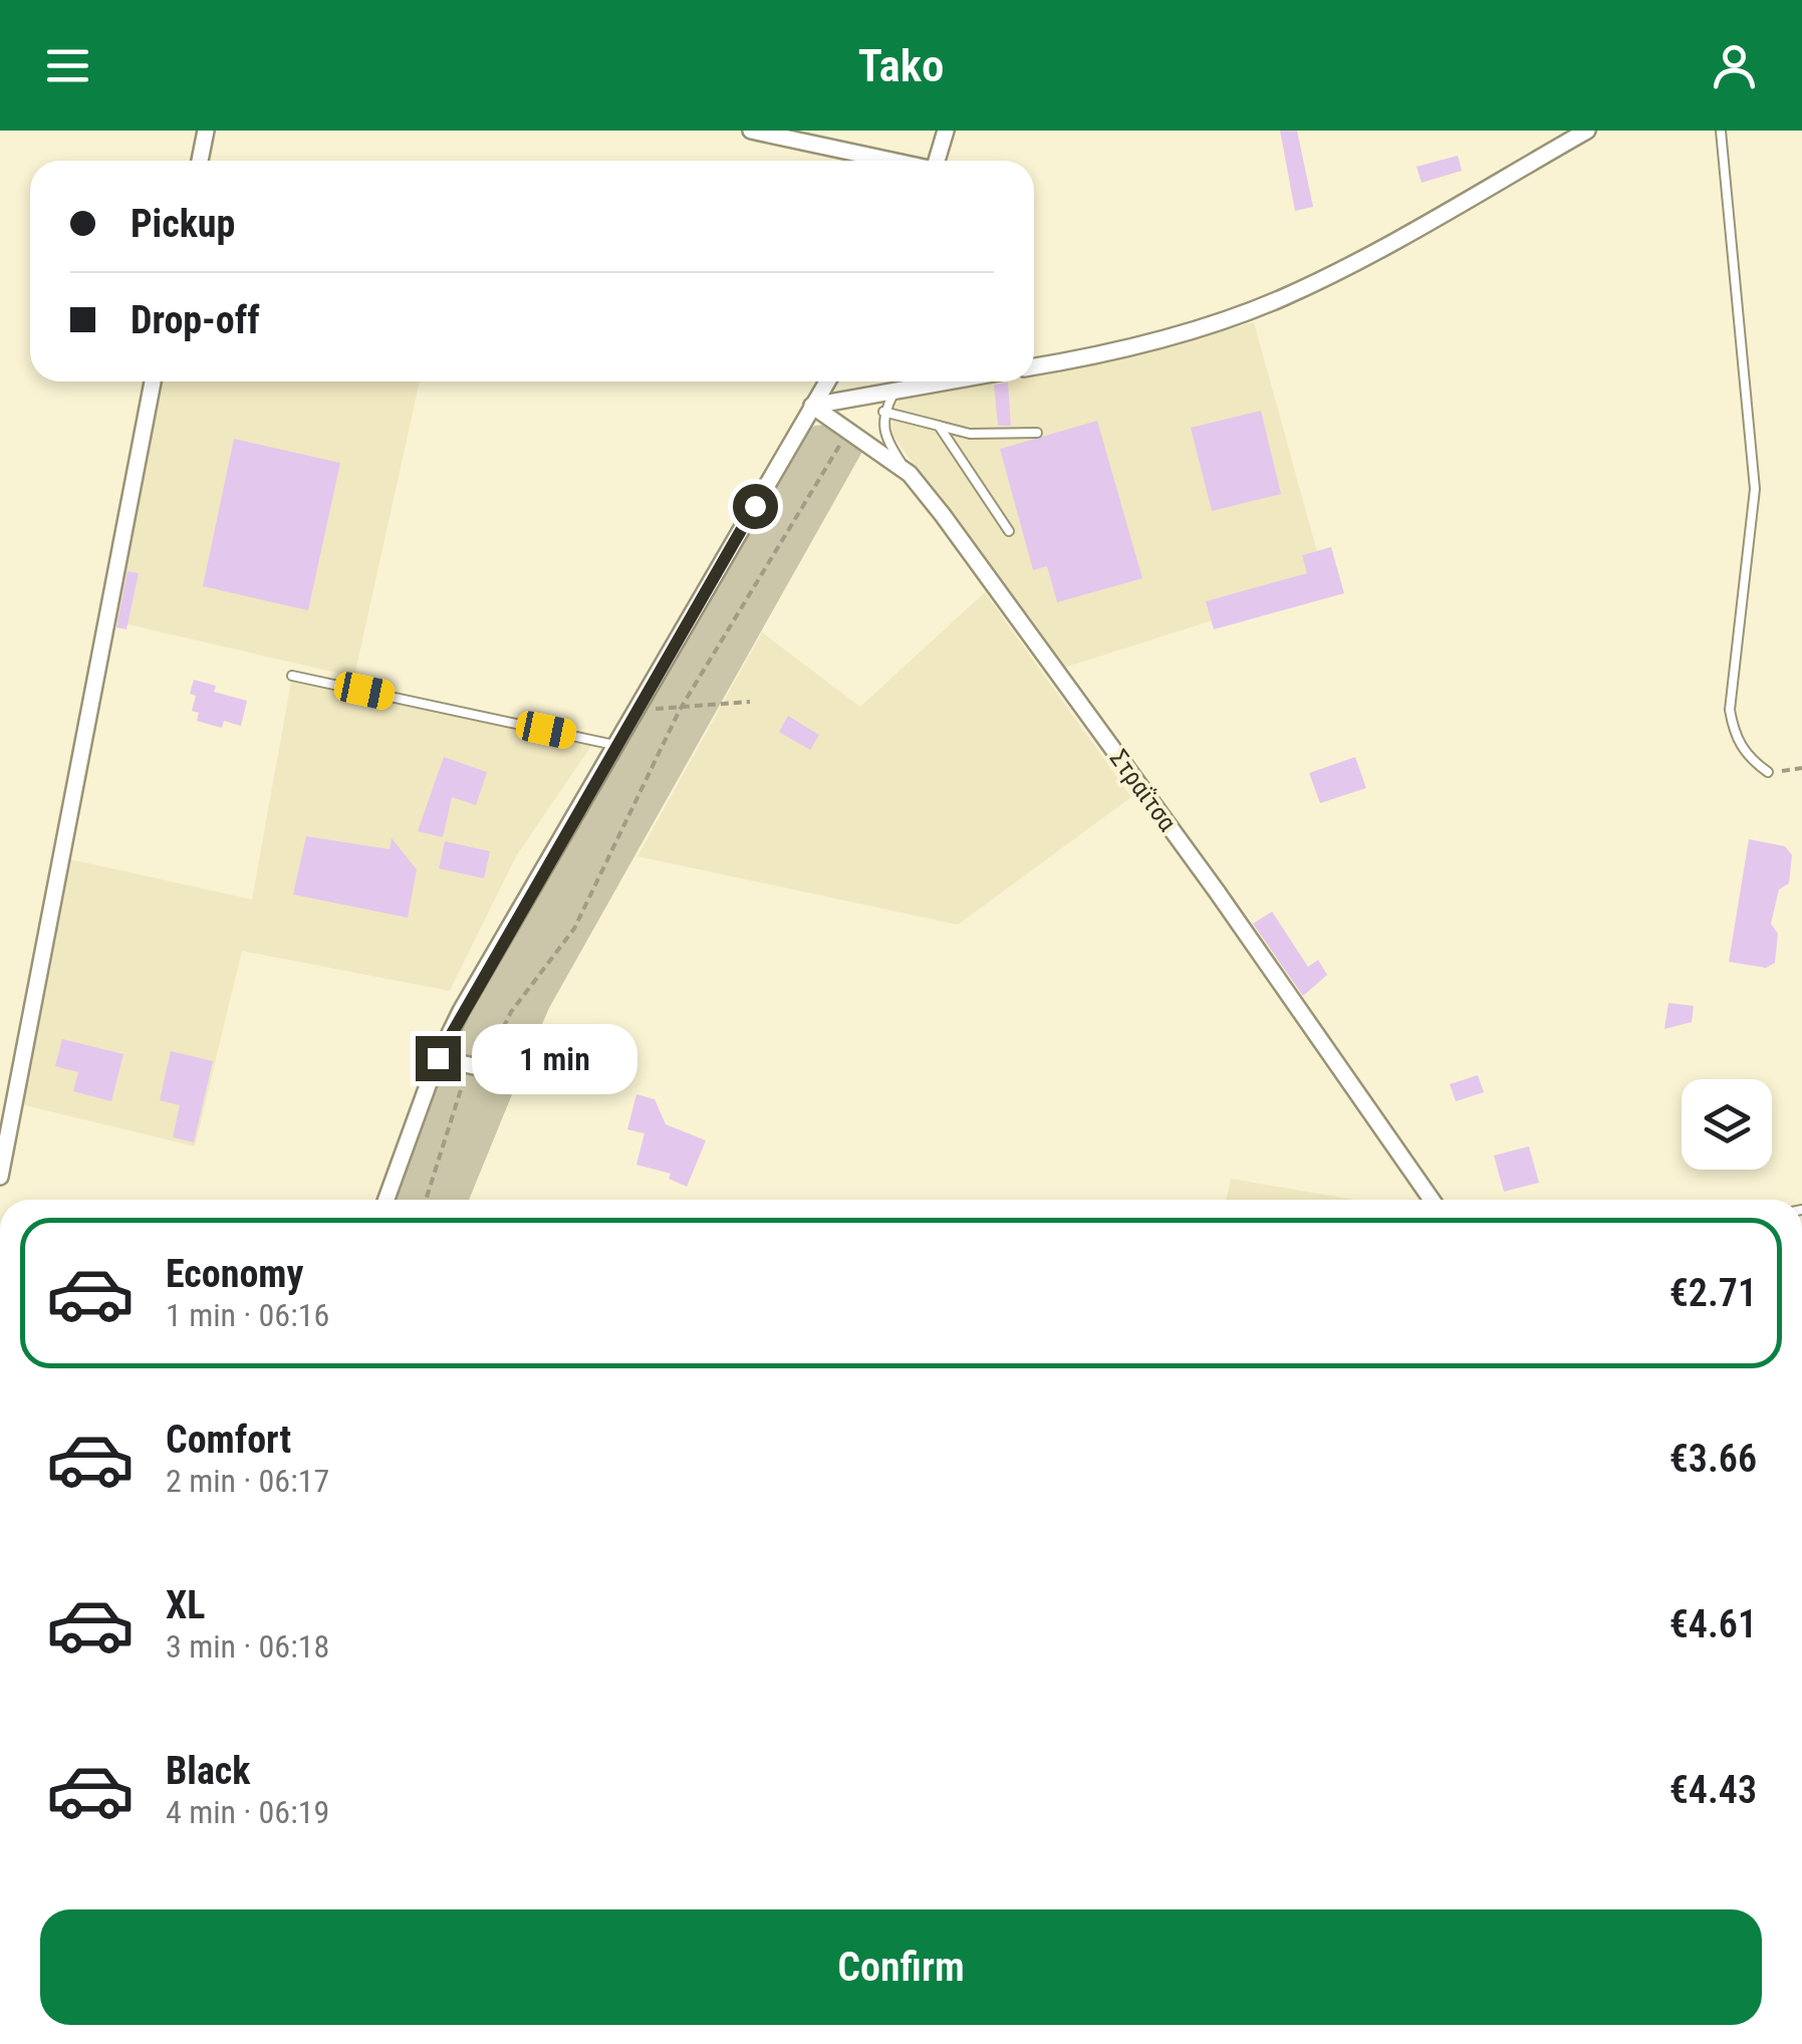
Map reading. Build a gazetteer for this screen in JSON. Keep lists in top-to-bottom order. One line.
{"streets":{"street":["Στραΐτσα"]},"page":{"header":"Tako","banner":["Pickup","Drop-off"],"bubble":"1 min","list":[{"name":"Economy","note":"1 min · 06:16","value":"€2.71"},{"name":"Comfort","note":"2 min · 06:17","value":"€3.66"},{"name":"XL","note":"3 min · 06:18","value":"€4.61"},{"name":"Black","note":"4 min · 06:19","value":"€4.43"}],"buttons":"Confirm"}}
